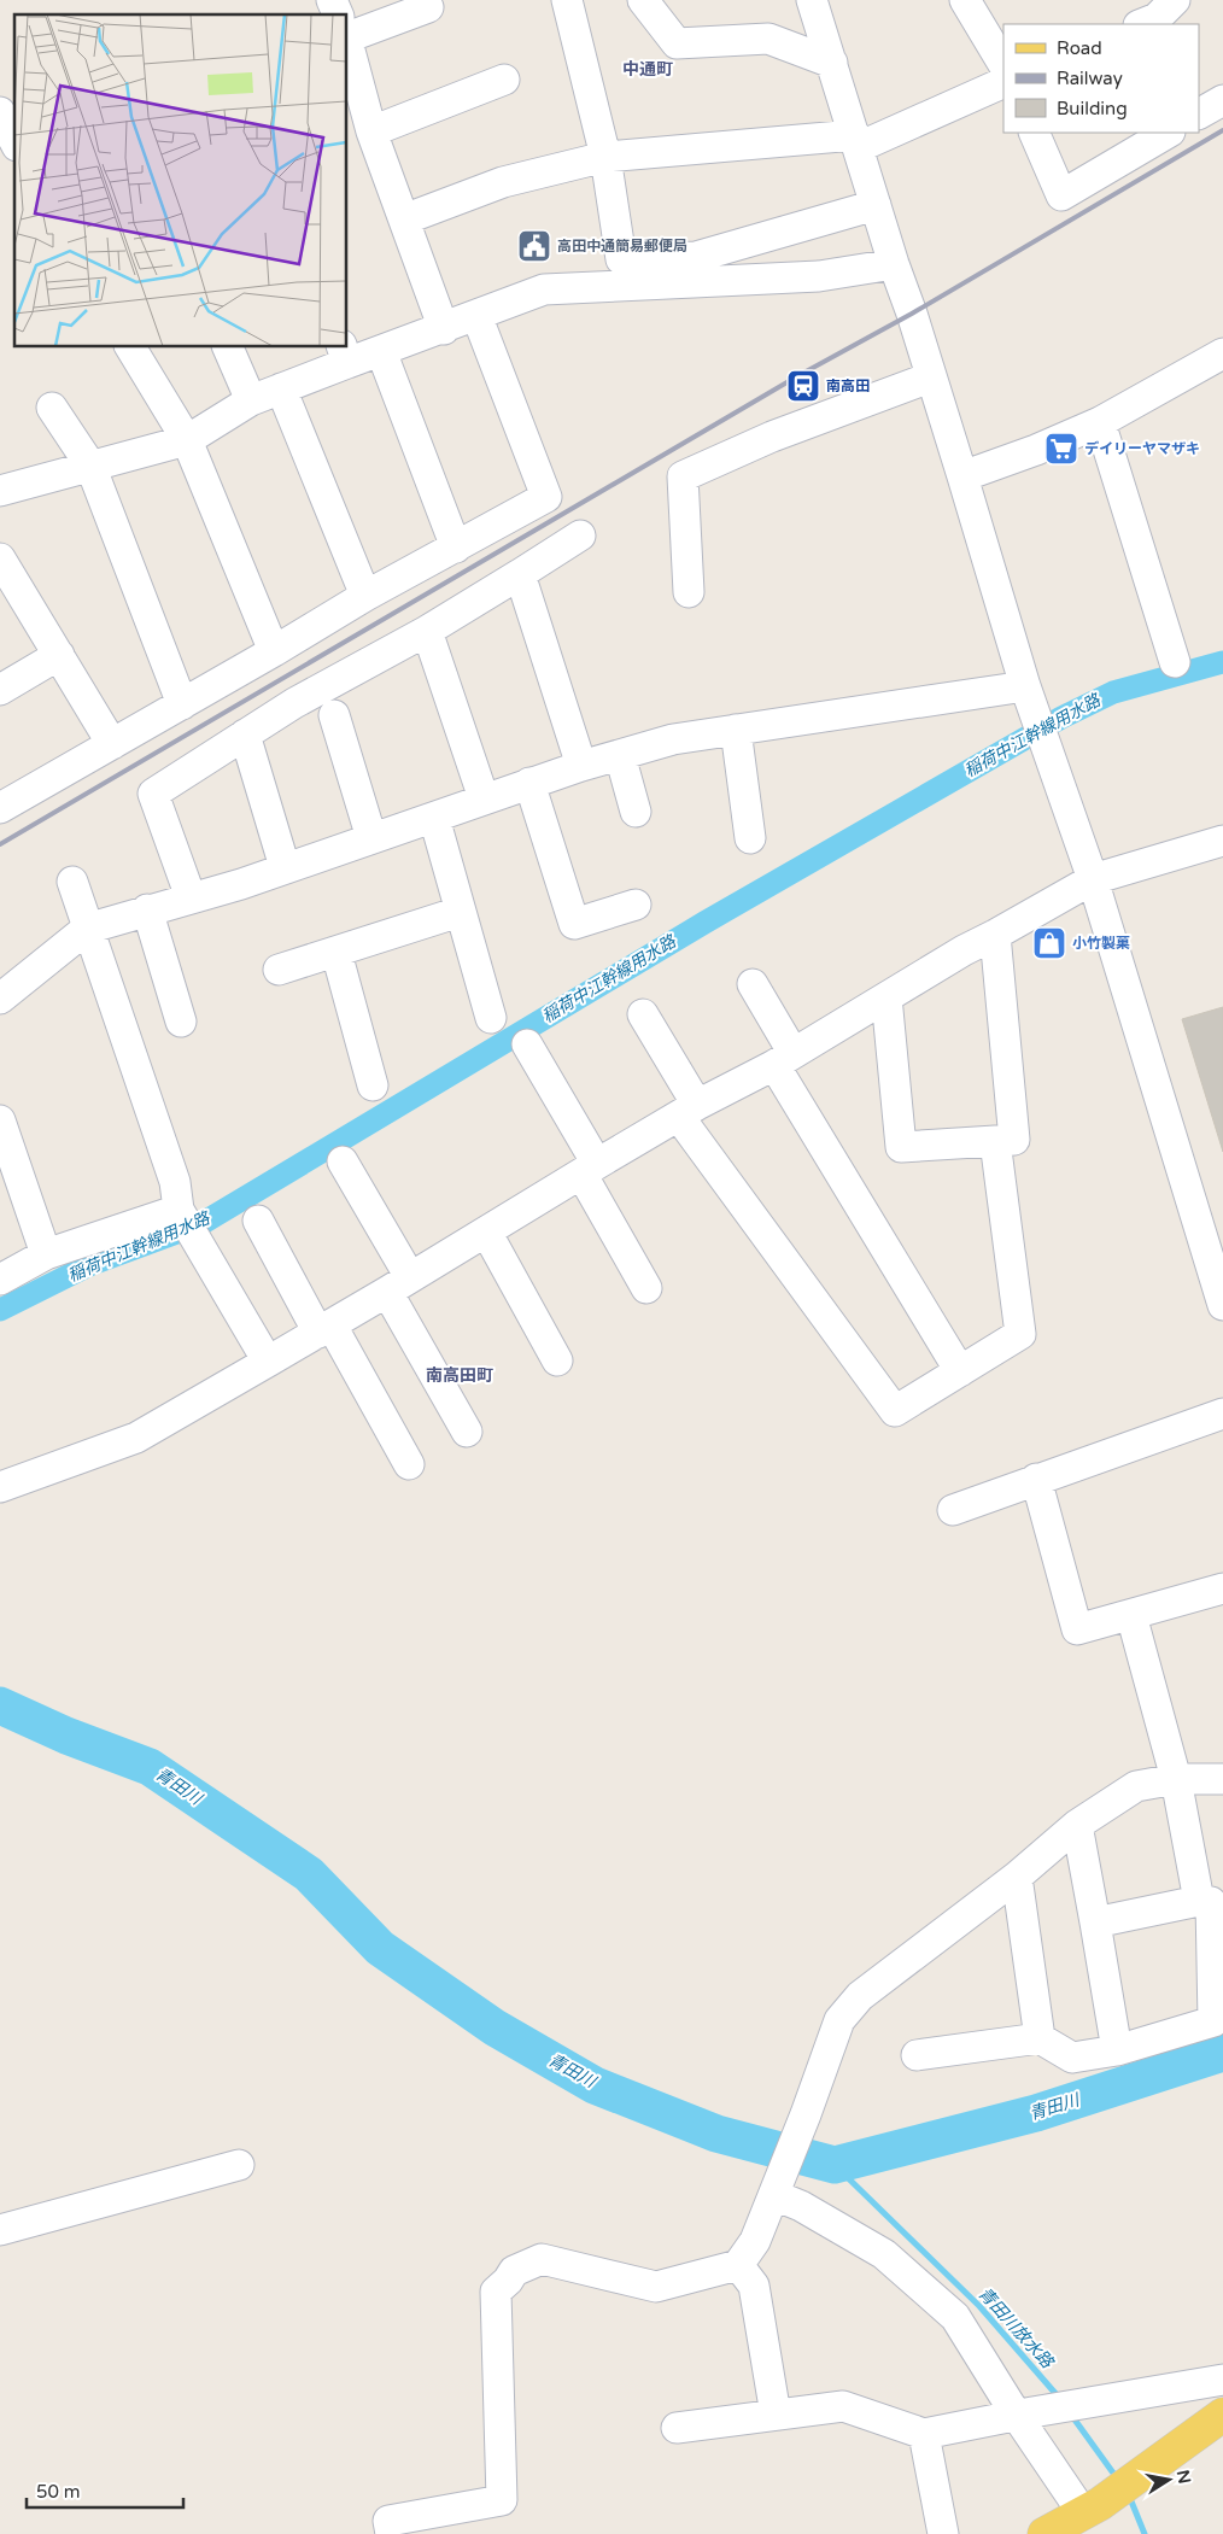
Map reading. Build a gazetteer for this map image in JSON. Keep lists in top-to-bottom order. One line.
{"districts":["中通町","南高田町"],"water":["稲荷中江幹線用水路","青田川","青田川放水路"],"places":{"public building":["高田中通簡易郵便局"],"station":["南高田"],"supermarket":["デイリーヤマザキ"],"shop":["小竹製菓"]},"legend":["Road","Railway","Building"],"scale_bar":"50 m","north":"right"}
